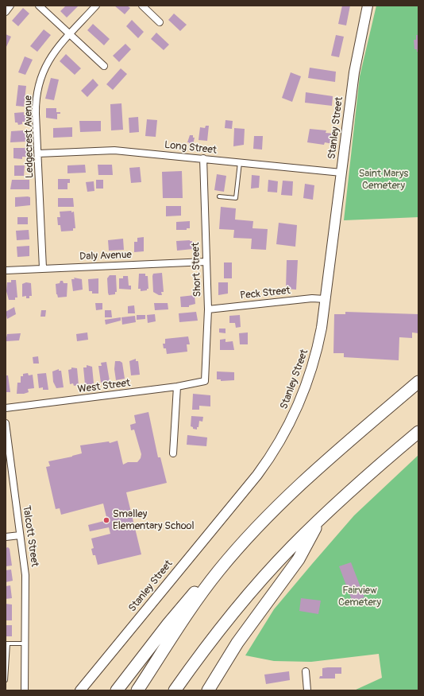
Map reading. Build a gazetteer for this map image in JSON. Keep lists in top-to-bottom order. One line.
{"streets":{"main road":["Stanley Street"],"street":["Ledgecrest Avenue","Long Street","Daly Avenue","Short Street","Peck Street","West Street","Talcott Street"]},"crossings":[["Stanley Street","Long Street"],["Stanley Street","Peck Street"],["Ledgecrest Avenue","Long Street"],["Ledgecrest Avenue","Daly Avenue"],["Long Street","Short Street"],["Daly Avenue","Short Street"],["Short Street","Peck Street"],["Short Street","West Street"]],"parks":["Saint Marys Cemetery","Fairview Cemetery"],"places":["Smalley Elementary School"]}
